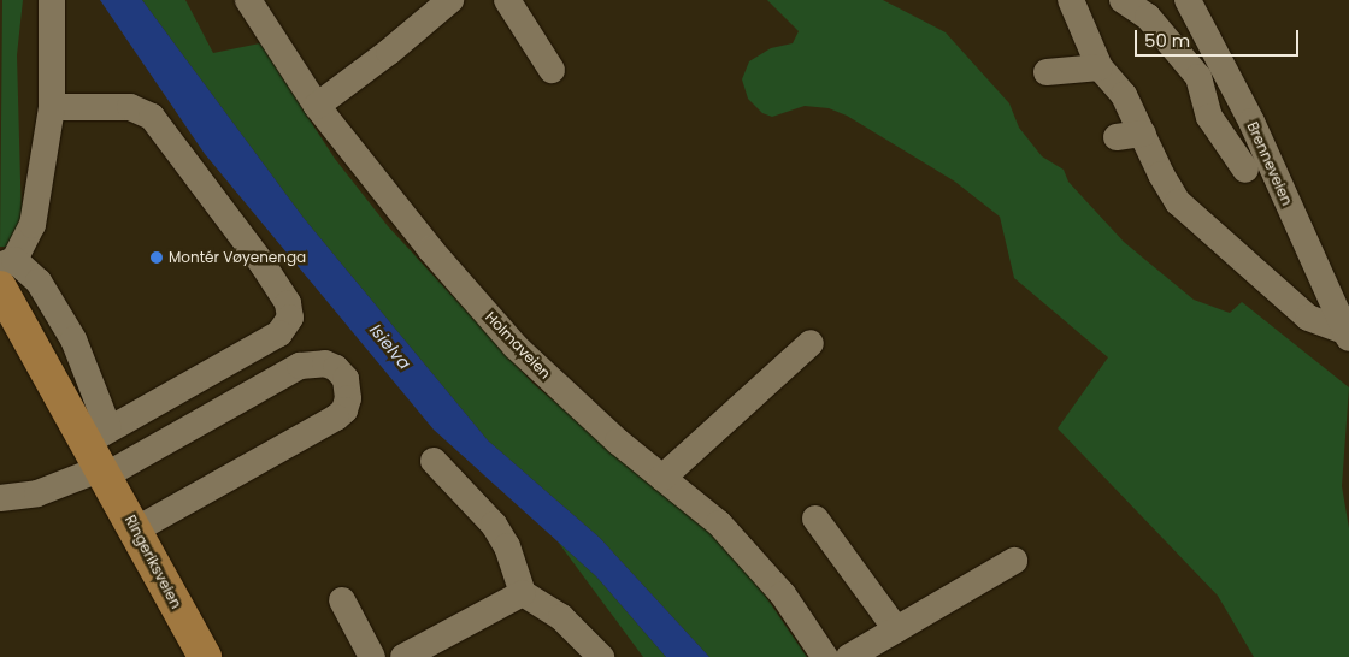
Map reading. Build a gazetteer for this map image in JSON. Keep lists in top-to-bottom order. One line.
{"streets":{"main road":["Ringeriksveien"],"street":["Brenneveien","Holmaveien"]},"water":["Isielva"],"places":["Montér Vøyenenga"],"scale_bar":"50 m"}
